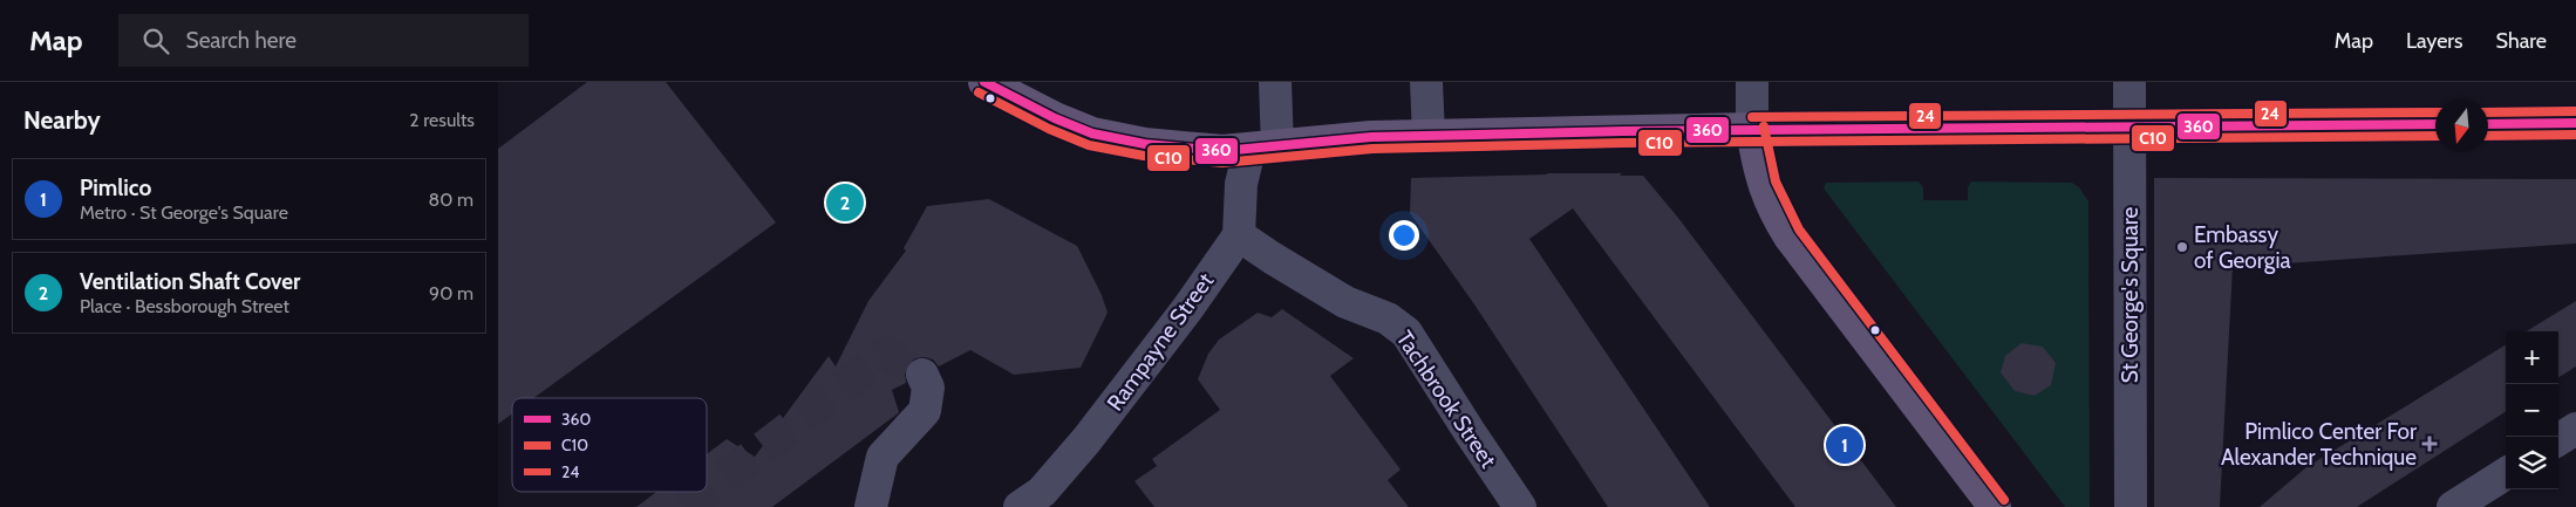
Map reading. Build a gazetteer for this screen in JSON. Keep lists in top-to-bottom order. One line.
{"streets":{"street":["St George's Square","Rampayne Street","Tachbrook Street"]},"crossings":[["Rampayne Street","Tachbrook Street"]],"places":{"other":["Embassy of Georgia"],"health":["Pimlico Center For Alexander Technique"]},"lines":["transit line 360","transit line C10","transit line 24"],"legend":["360","C10","24"],"north":"bottom","page":{"header":"Map","search":"Search here","nav":["Map","Layers","Share"],"heading":["Nearby","2 results"],"list":[{"mark":"1","name":"Pimlico","note":"Metro · St George's Square","value":"80 m"},{"mark":"2","name":"Ventilation Shaft Cover","note":"Place · Bessborough Street","value":"90 m"}],"pins":["2","1"],"map_buttons":["+","−"]}}
